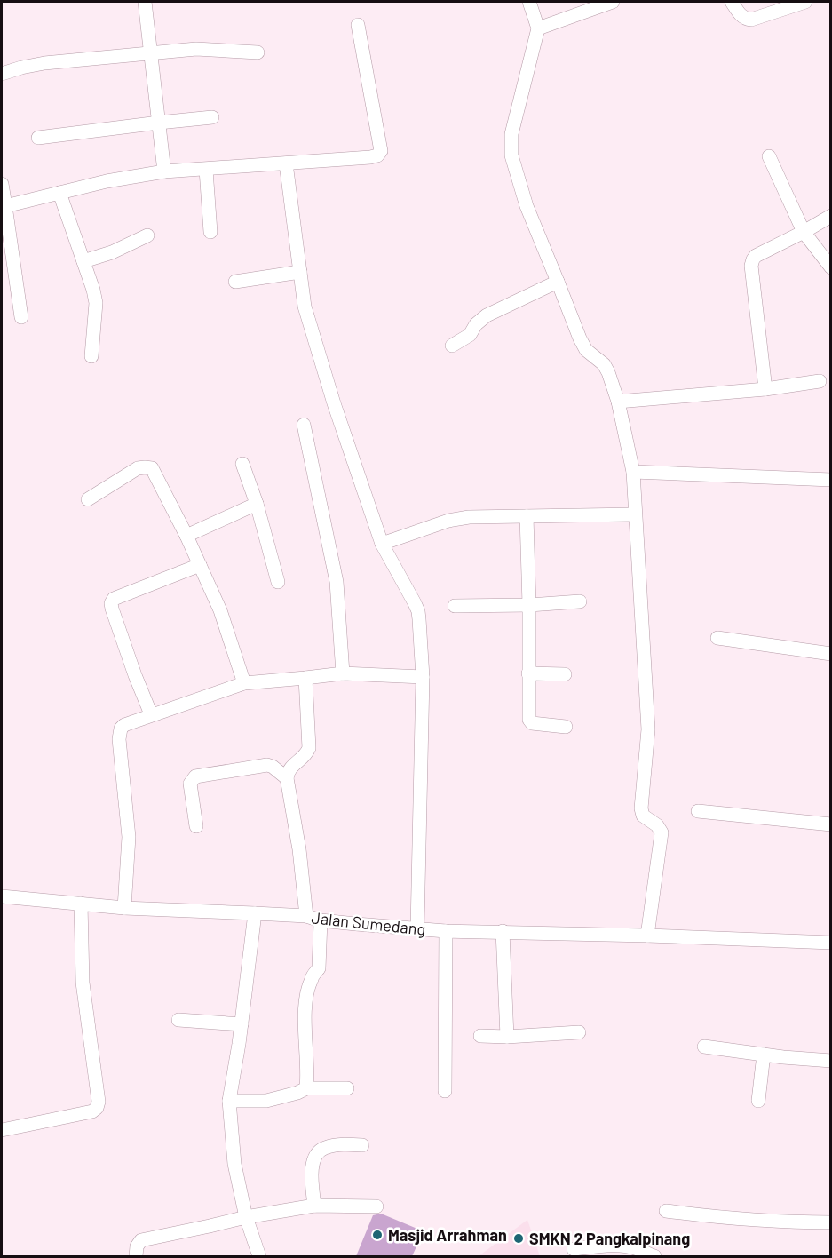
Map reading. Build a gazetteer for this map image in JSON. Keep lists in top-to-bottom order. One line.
{"streets":{"street":["Jalan Sumedang"]},"places":["Masjid Arrahman","SMKN 2 Pangkalpinang"]}
